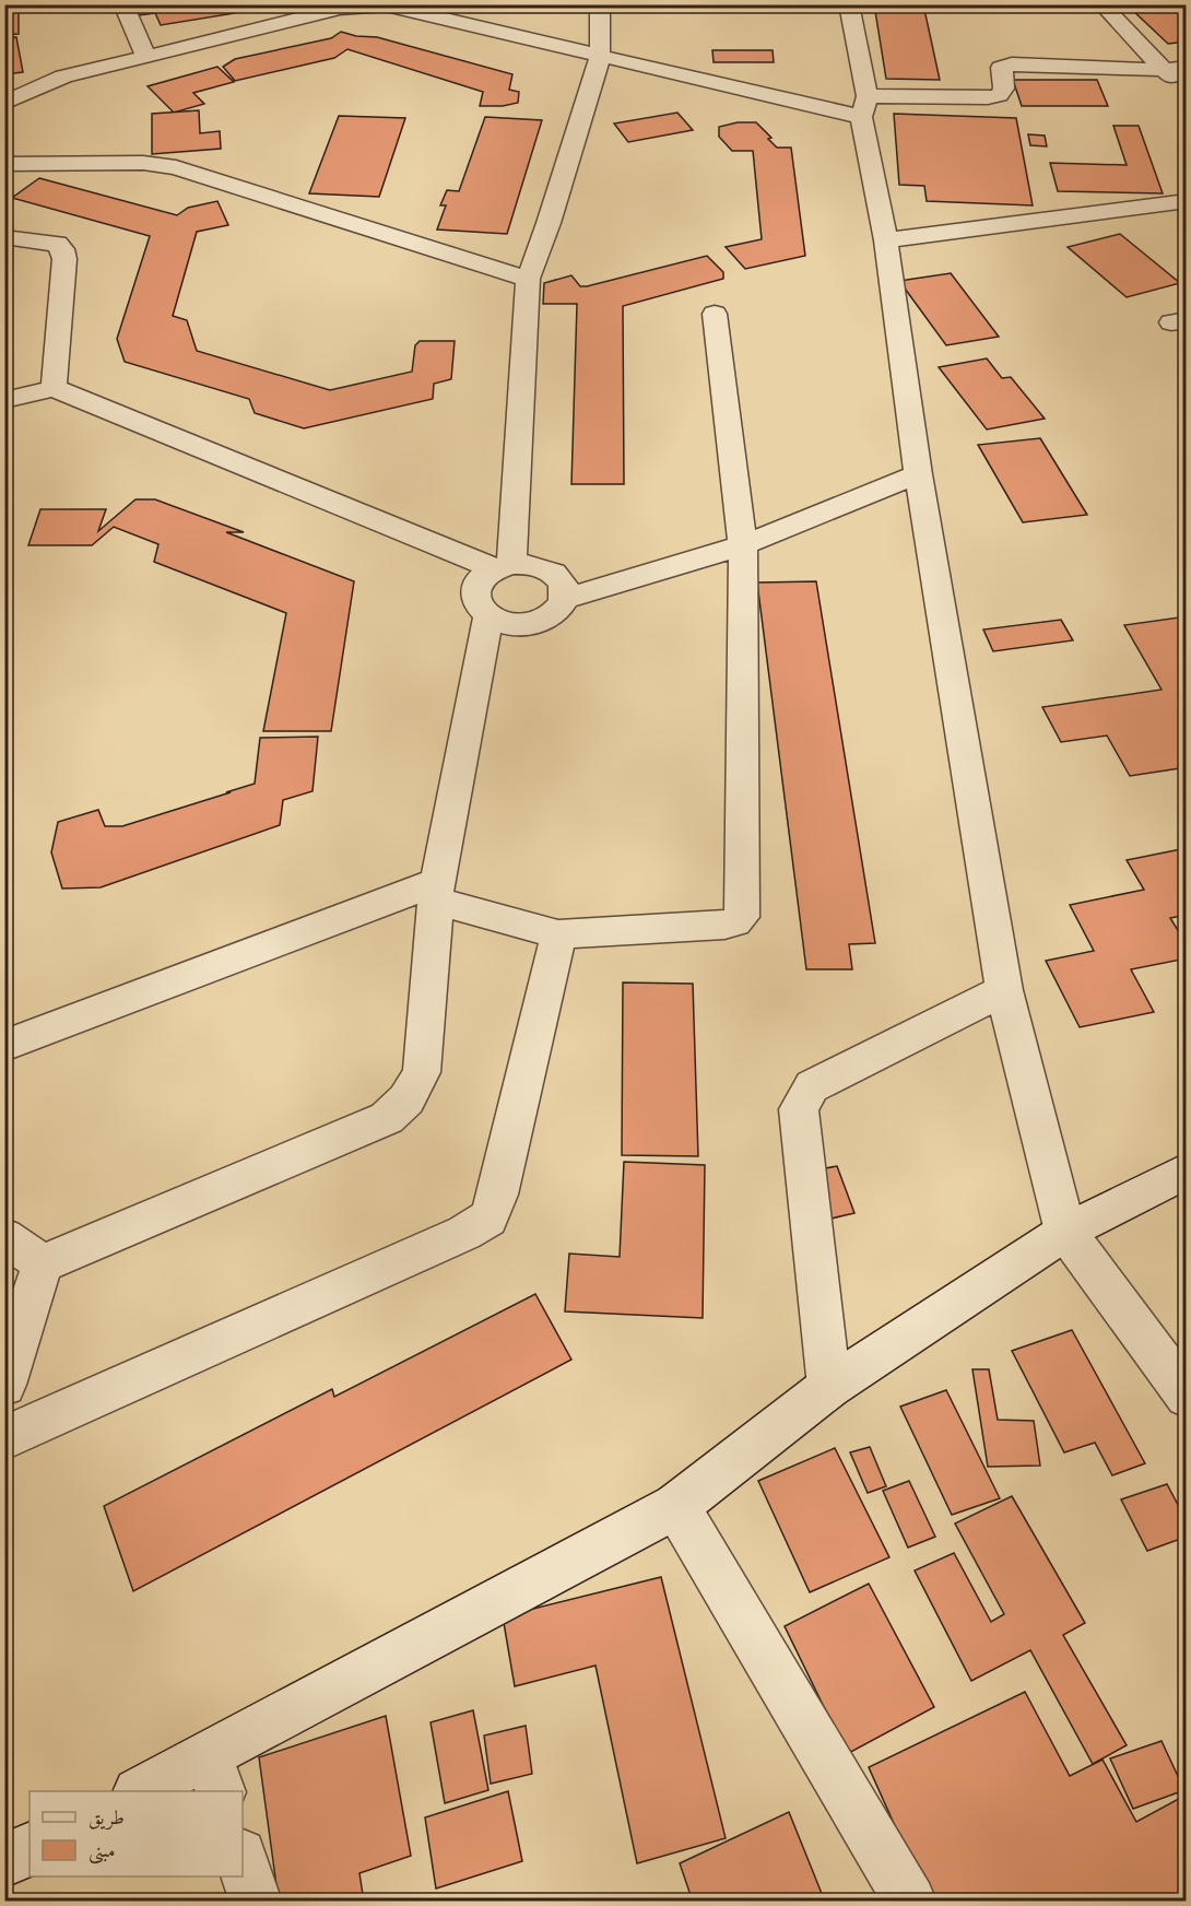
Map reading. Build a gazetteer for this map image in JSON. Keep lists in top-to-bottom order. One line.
{"legend":["طريق","مبنى"]}
